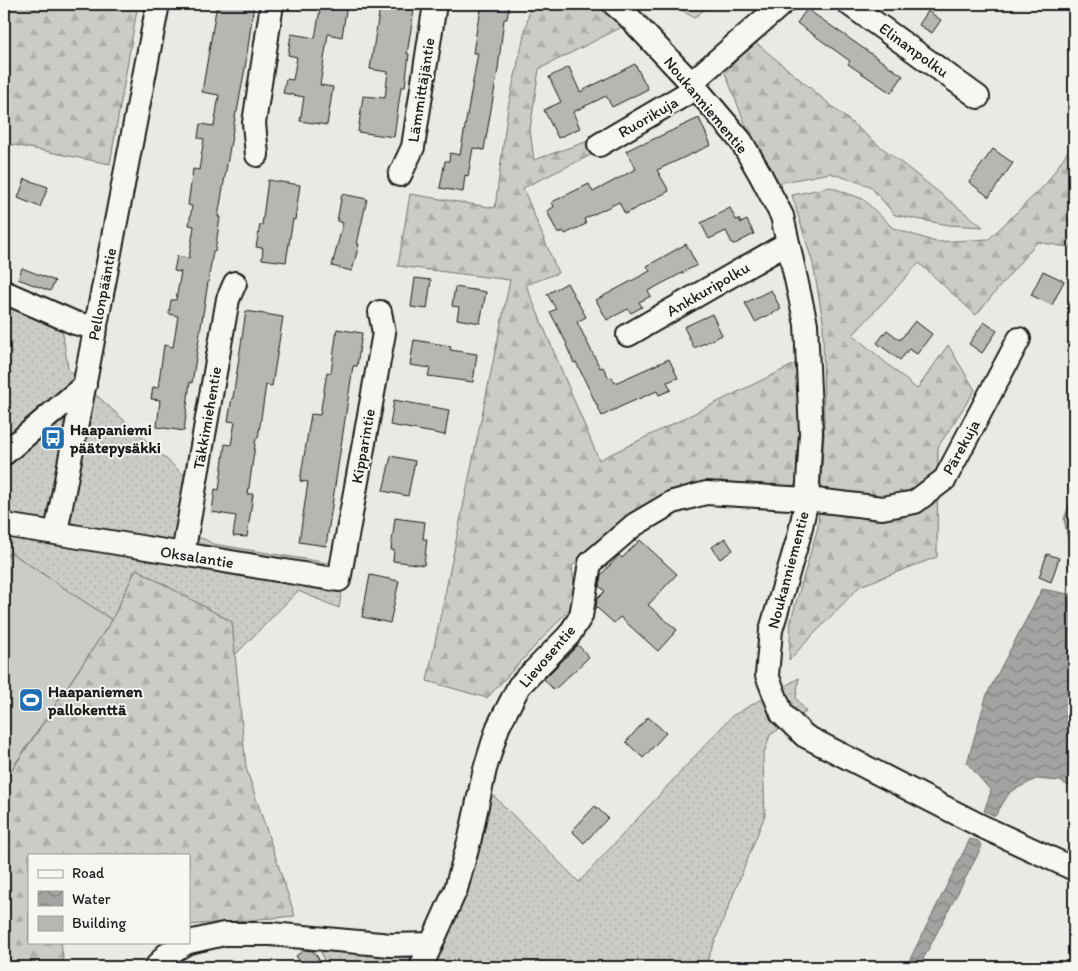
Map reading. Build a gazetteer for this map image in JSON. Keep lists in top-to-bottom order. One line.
{"streets":{"street":["Elinanpolku","Lämmittäjäntie","Noukanniementie","Ruorikuja","Ankkuripolku","Pellonpääntie","Täkkimiehentie","Kipparintie","Pärekuja","Oksalantie","Lievosentie"]},"crossings":[["Noukanniementie","Ruorikuja"],["Noukanniementie","Ankkuripolku"],["Noukanniementie","Pärekuja"],["Noukanniementie","Lievosentie"],["Pellonpääntie","Oksalantie"],["Täkkimiehentie","Oksalantie"],["Kipparintie","Oksalantie"],["Pärekuja","Lievosentie"]],"places":{"bus stop":["Haapaniemi päätepysäkki"],"sports":["Haapaniemen pallokenttä"]},"legend":["Road","Water","Building"]}
